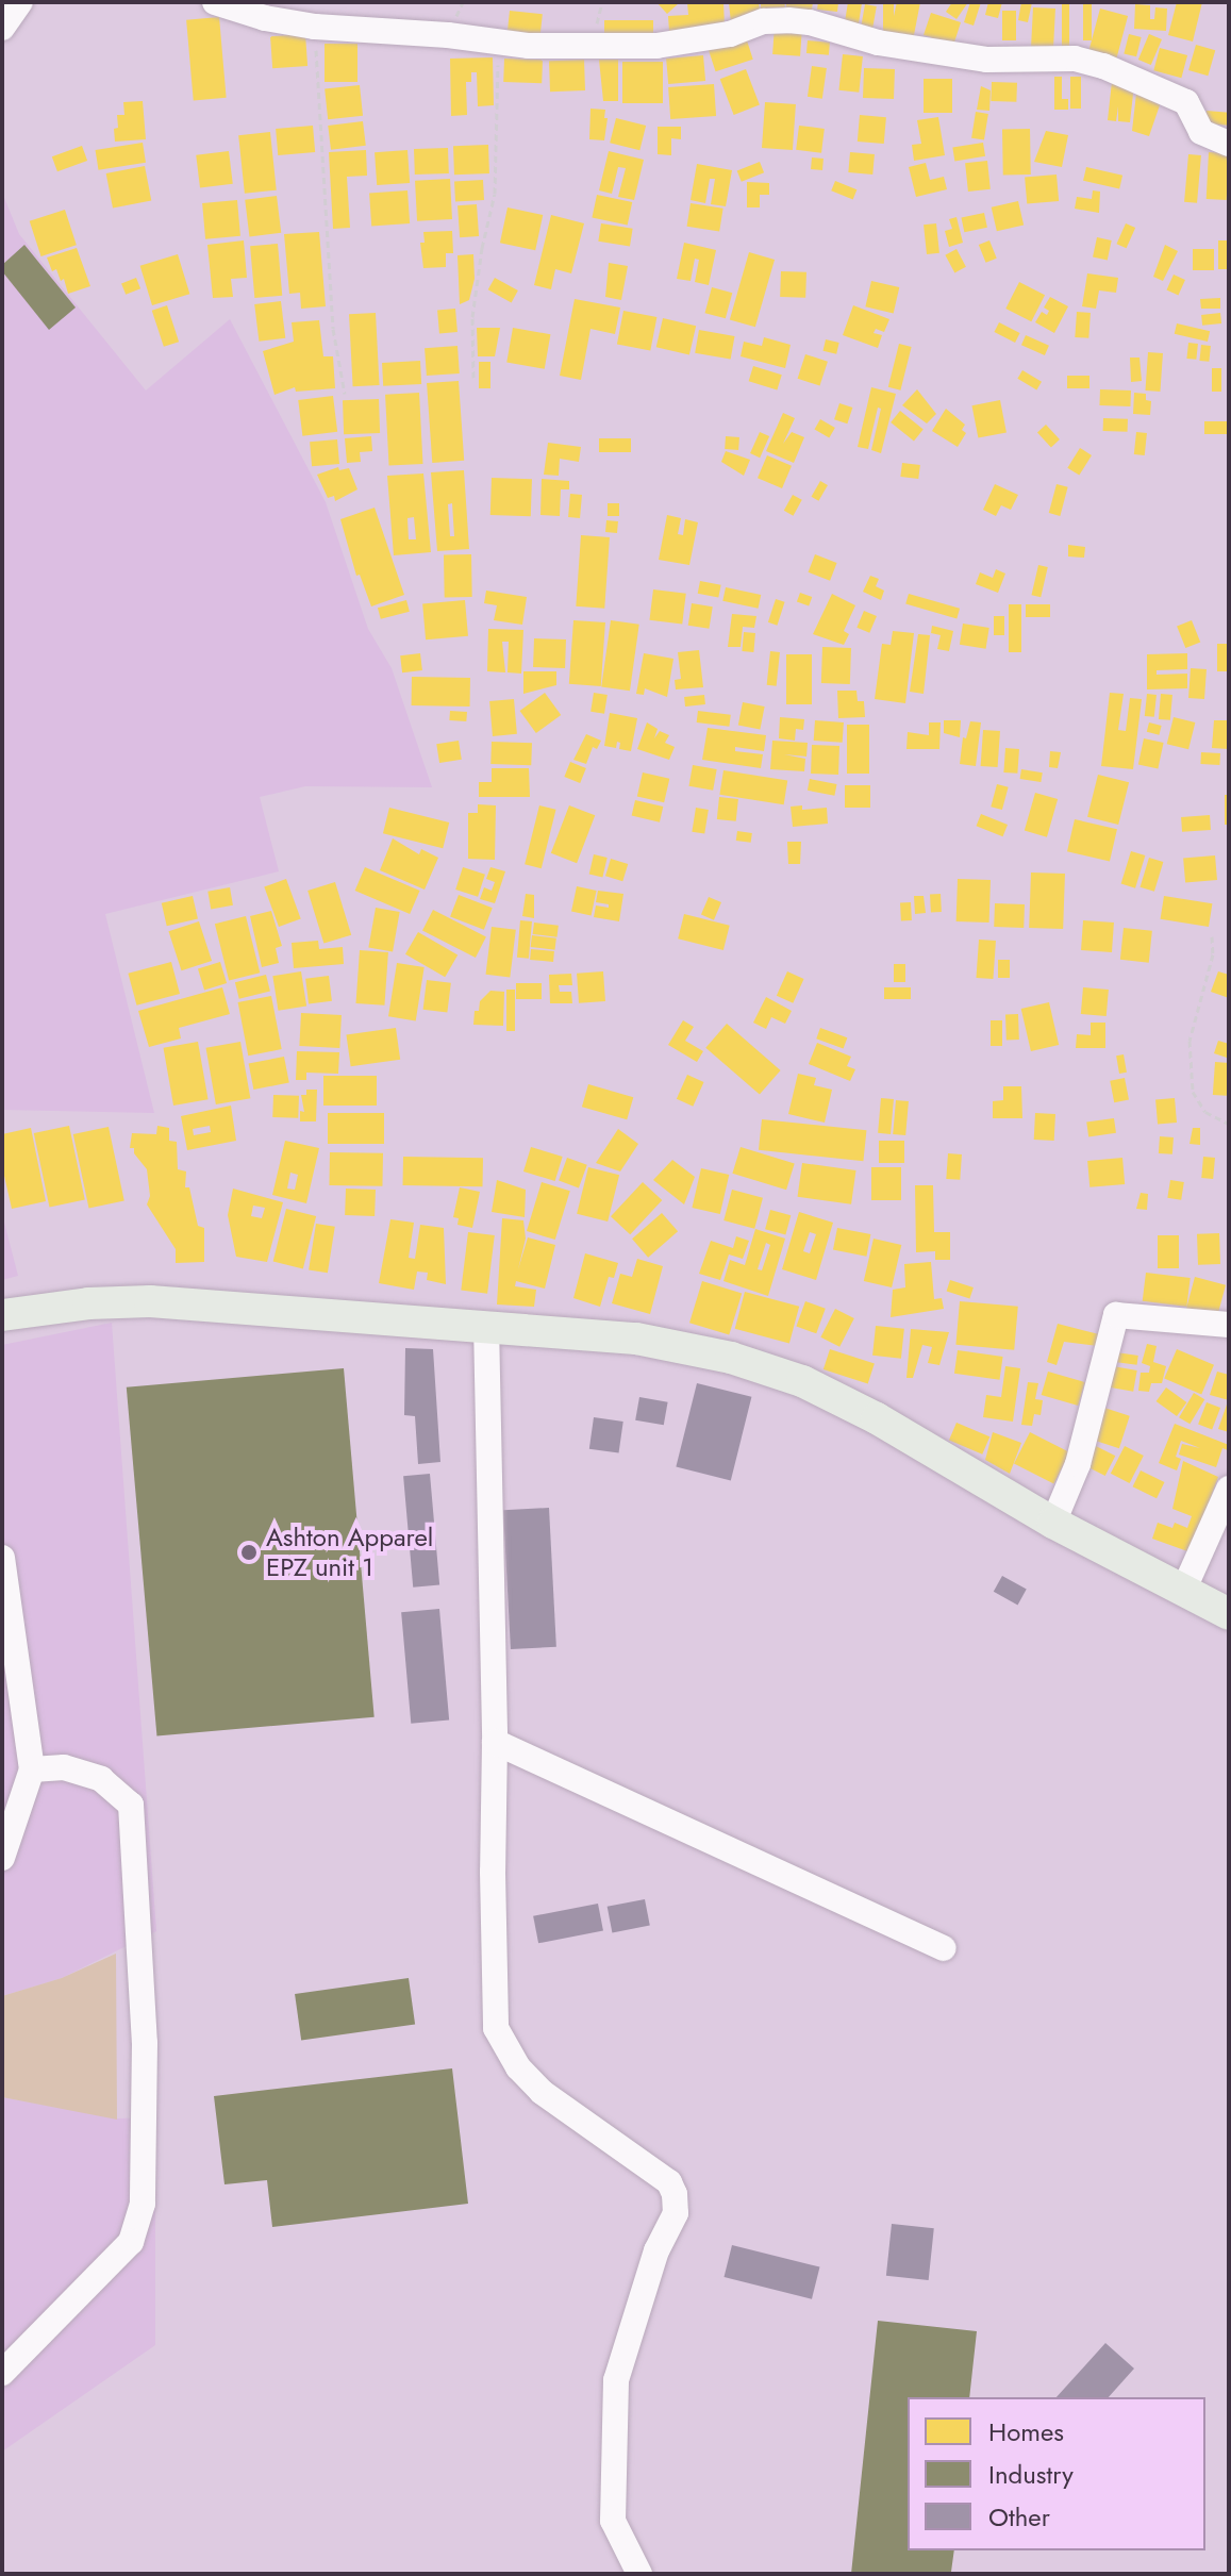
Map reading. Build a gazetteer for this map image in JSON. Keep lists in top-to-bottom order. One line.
{"places":["Ashton Apparel EPZ unit 1"],"legend":["Homes","Industry","Other"]}
